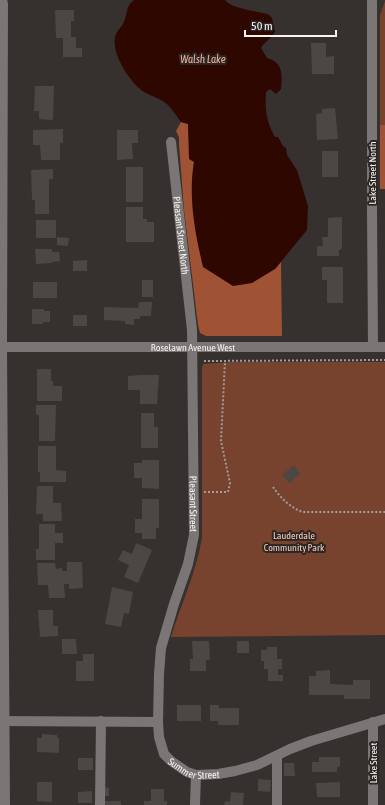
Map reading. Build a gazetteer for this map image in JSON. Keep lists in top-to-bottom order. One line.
{"streets":{"street":["Lake Street North","Pleasant Street North","Roselawn Avenue West","Pleasant Street","Lake Street","Summer Street"]},"crossings":[["Lake Street North","Roselawn Avenue West"],["Pleasant Street North","Pleasant Street"],["Roselawn Avenue West","Pleasant Street"],["Pleasant Street","Summer Street"],["Lake Street","Summer Street"]],"water":["Walsh Lake"],"parks":["Lauderdale Community Park"],"scale_bar":"50 m"}
